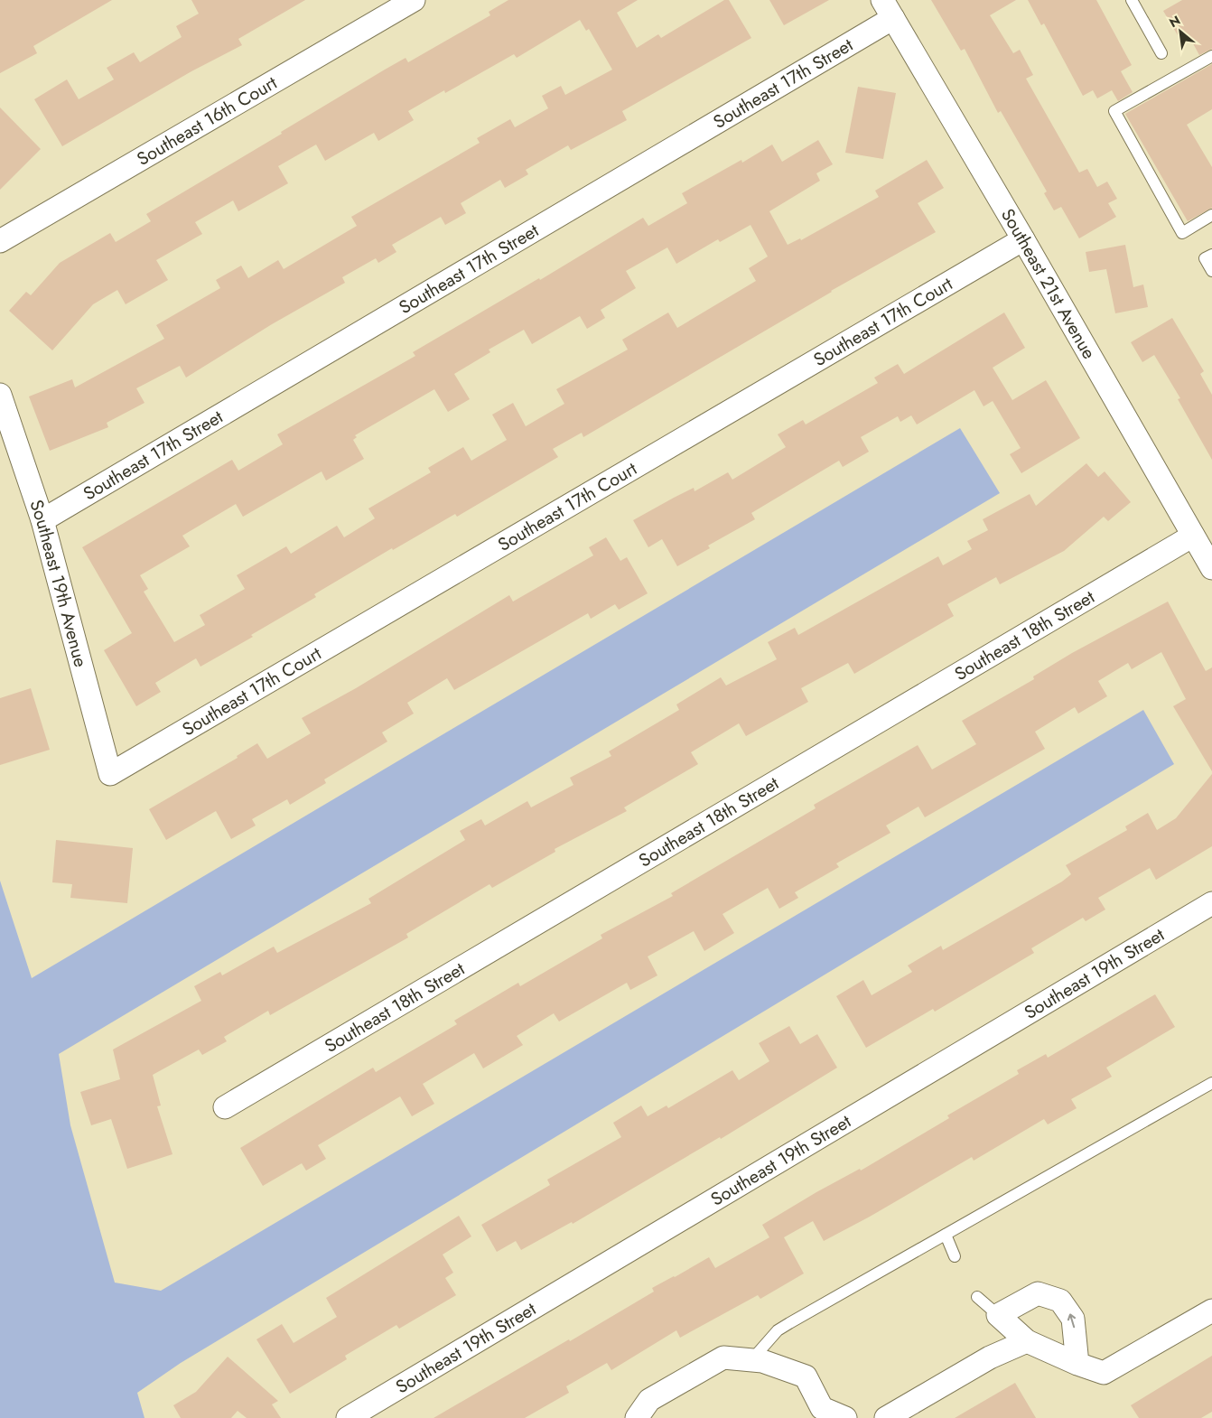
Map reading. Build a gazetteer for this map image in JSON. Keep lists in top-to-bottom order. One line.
{"streets":{"street":["Southeast 17th Street","Southeast 16th Court","Southeast 21st Avenue","Southeast 17th Court","Southeast 19th Avenue","Southeast 18th Street","Southeast 19th Street"]},"crossings":[["Southeast 17th Street","Southeast 21st Avenue"],["Southeast 17th Street","Southeast 19th Avenue"],["Southeast 21st Avenue","Southeast 17th Court"],["Southeast 21st Avenue","Southeast 18th Street"],["Southeast 17th Court","Southeast 19th Avenue"]],"north":"top left"}
